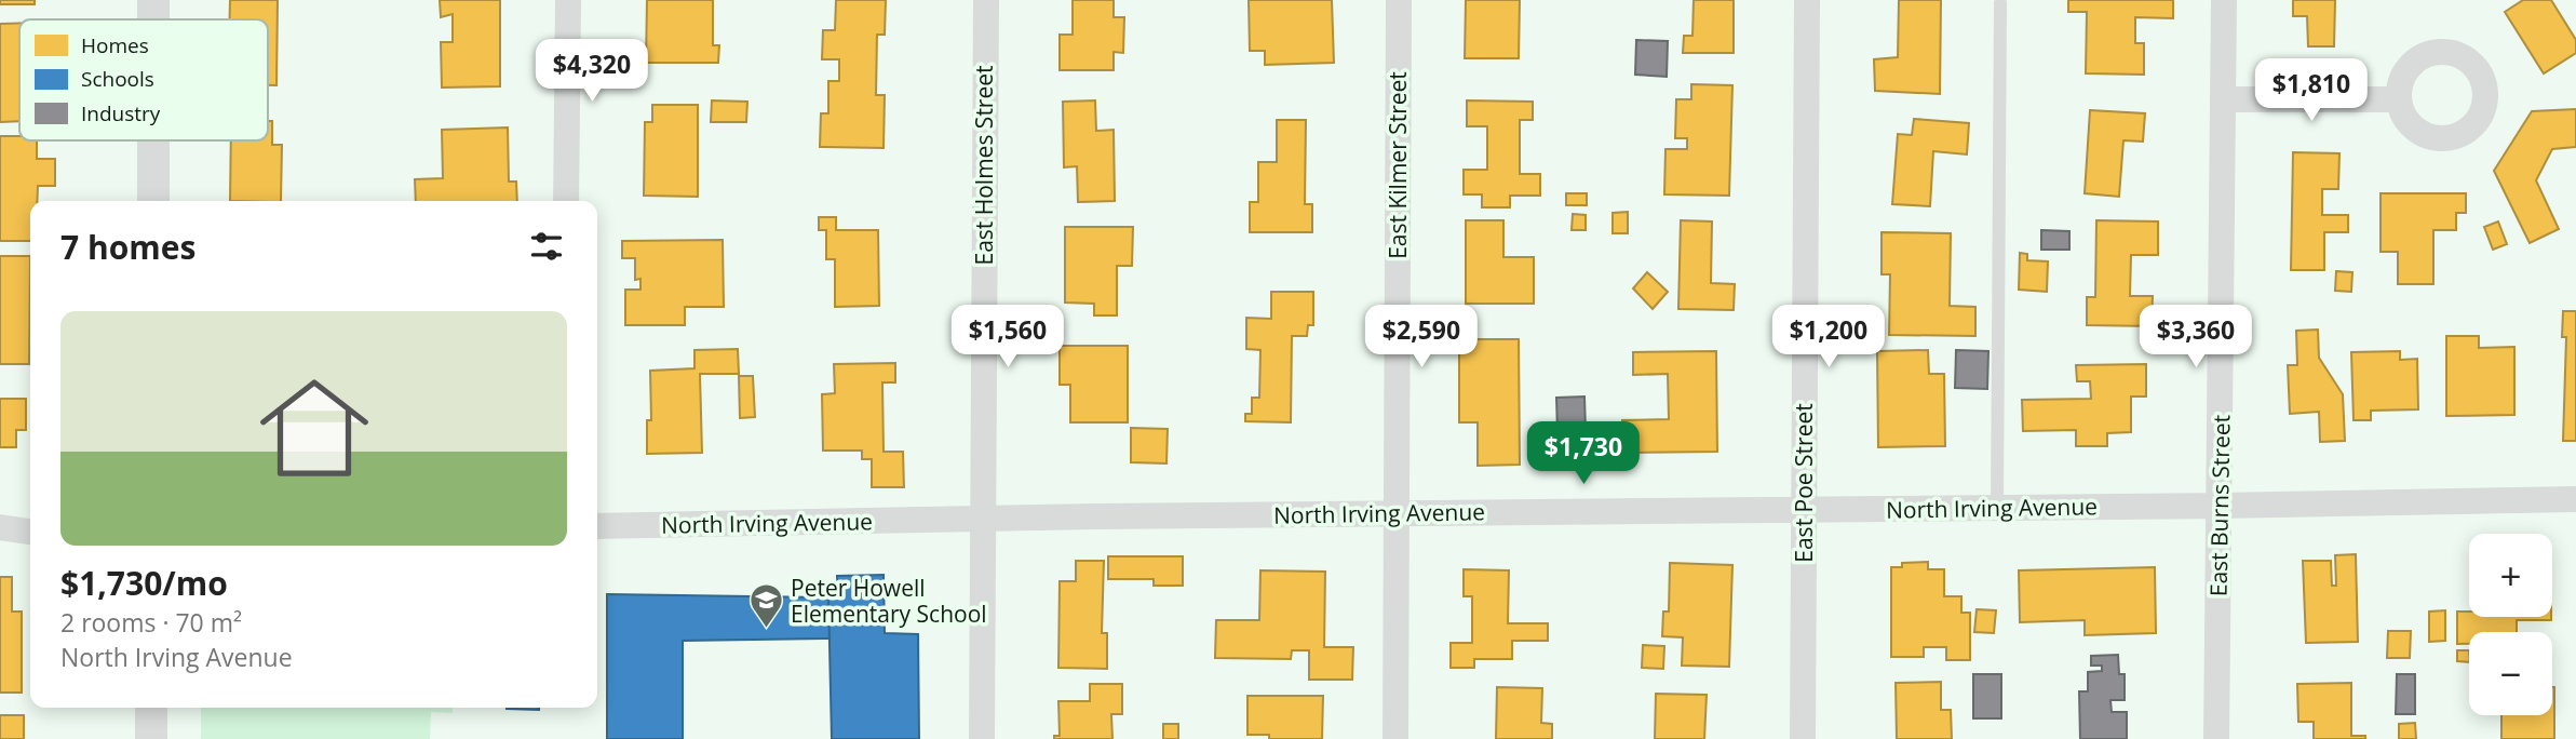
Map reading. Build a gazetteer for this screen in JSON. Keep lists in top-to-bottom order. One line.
{"streets":{"street":["East Holmes Street","East Kilmer Street","East Poe Street","East Burns Street","North Irving Avenue"]},"crossings":[["East Holmes Street","North Irving Avenue"],["East Kilmer Street","North Irving Avenue"],["East Poe Street","North Irving Avenue"],["East Burns Street","North Irving Avenue"]],"places":{"school or university":["Peter Howell Elementary School"]},"legend":["Homes","Schools","Industry"],"page":{"price":["$4,320","$1,810","$1,560","$2,590","$1,200","$3,360","$1,730"],"heading":"7 homes","list":[{"name":"$1,730/mo","note":"2 rooms · 70 m² · North Irving Avenue"}],"map_buttons":["+","−"]}}
